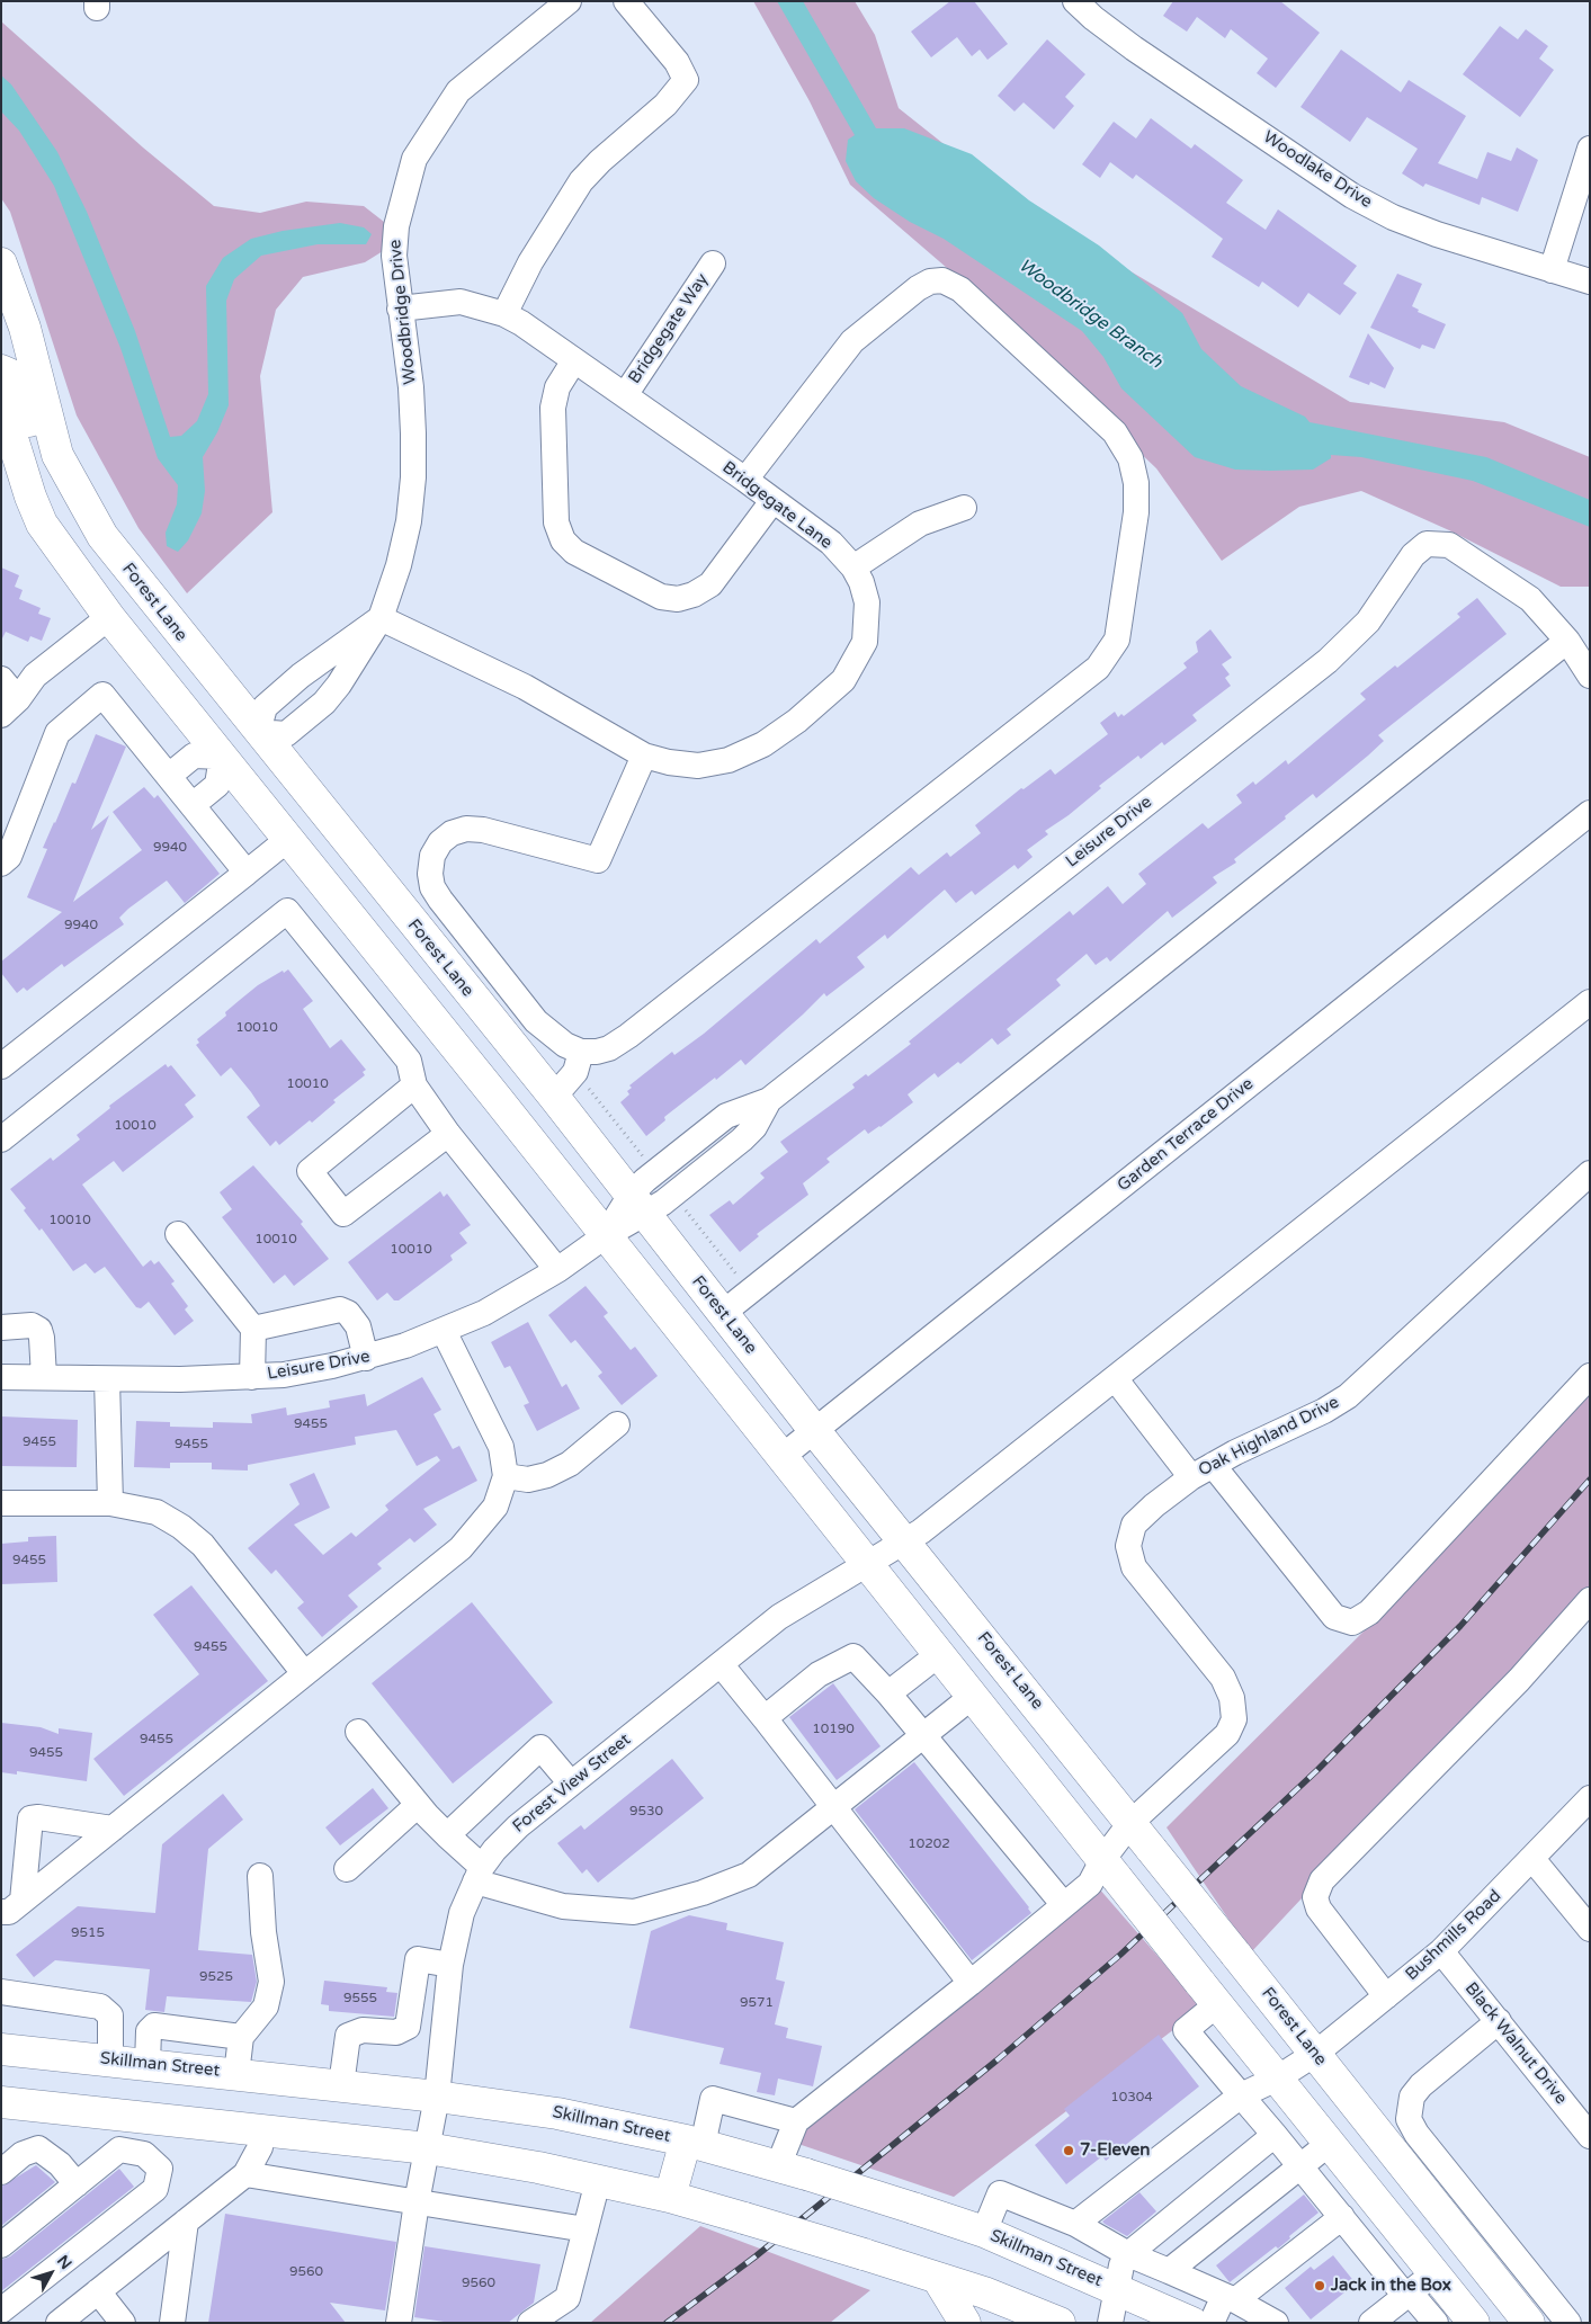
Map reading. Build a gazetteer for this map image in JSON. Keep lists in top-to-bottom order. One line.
{"streets":{"main road":["Forest Lane","Skillman Street"],"street":["Woodlake Drive","Woodbridge Drive","Bridgegate Way","Bridgegate Lane","Leisure Drive","Garden Terrace Drive","Oak Highland Drive","Forest View Street","Bushmills Road","Black Walnut Drive"]},"crossings":[["Woodbridge Drive","Bridgegate Lane"],["Woodbridge Drive","Forest Lane"],["Bridgegate Way","Bridgegate Lane"],["Forest Lane","Leisure Drive"],["Forest Lane","Garden Terrace Drive"],["Forest Lane","Oak Highland Drive"],["Forest Lane","Forest View Street"],["Forest Lane","Bushmills Road"],["Forest View Street","Skillman Street"],["Bushmills Road","Black Walnut Drive"]],"water":["Woodbridge Branch"],"places":["7-Eleven","Jack in the Box"],"house_numbers":["9940","9940","10010","10010","10010","10010","10010","10010","9455","9455","9455","9455","9455","10190","9455","9455","9530","10202","9515","9525","9555","9571","10304","9560","9560"],"north":"top right"}
